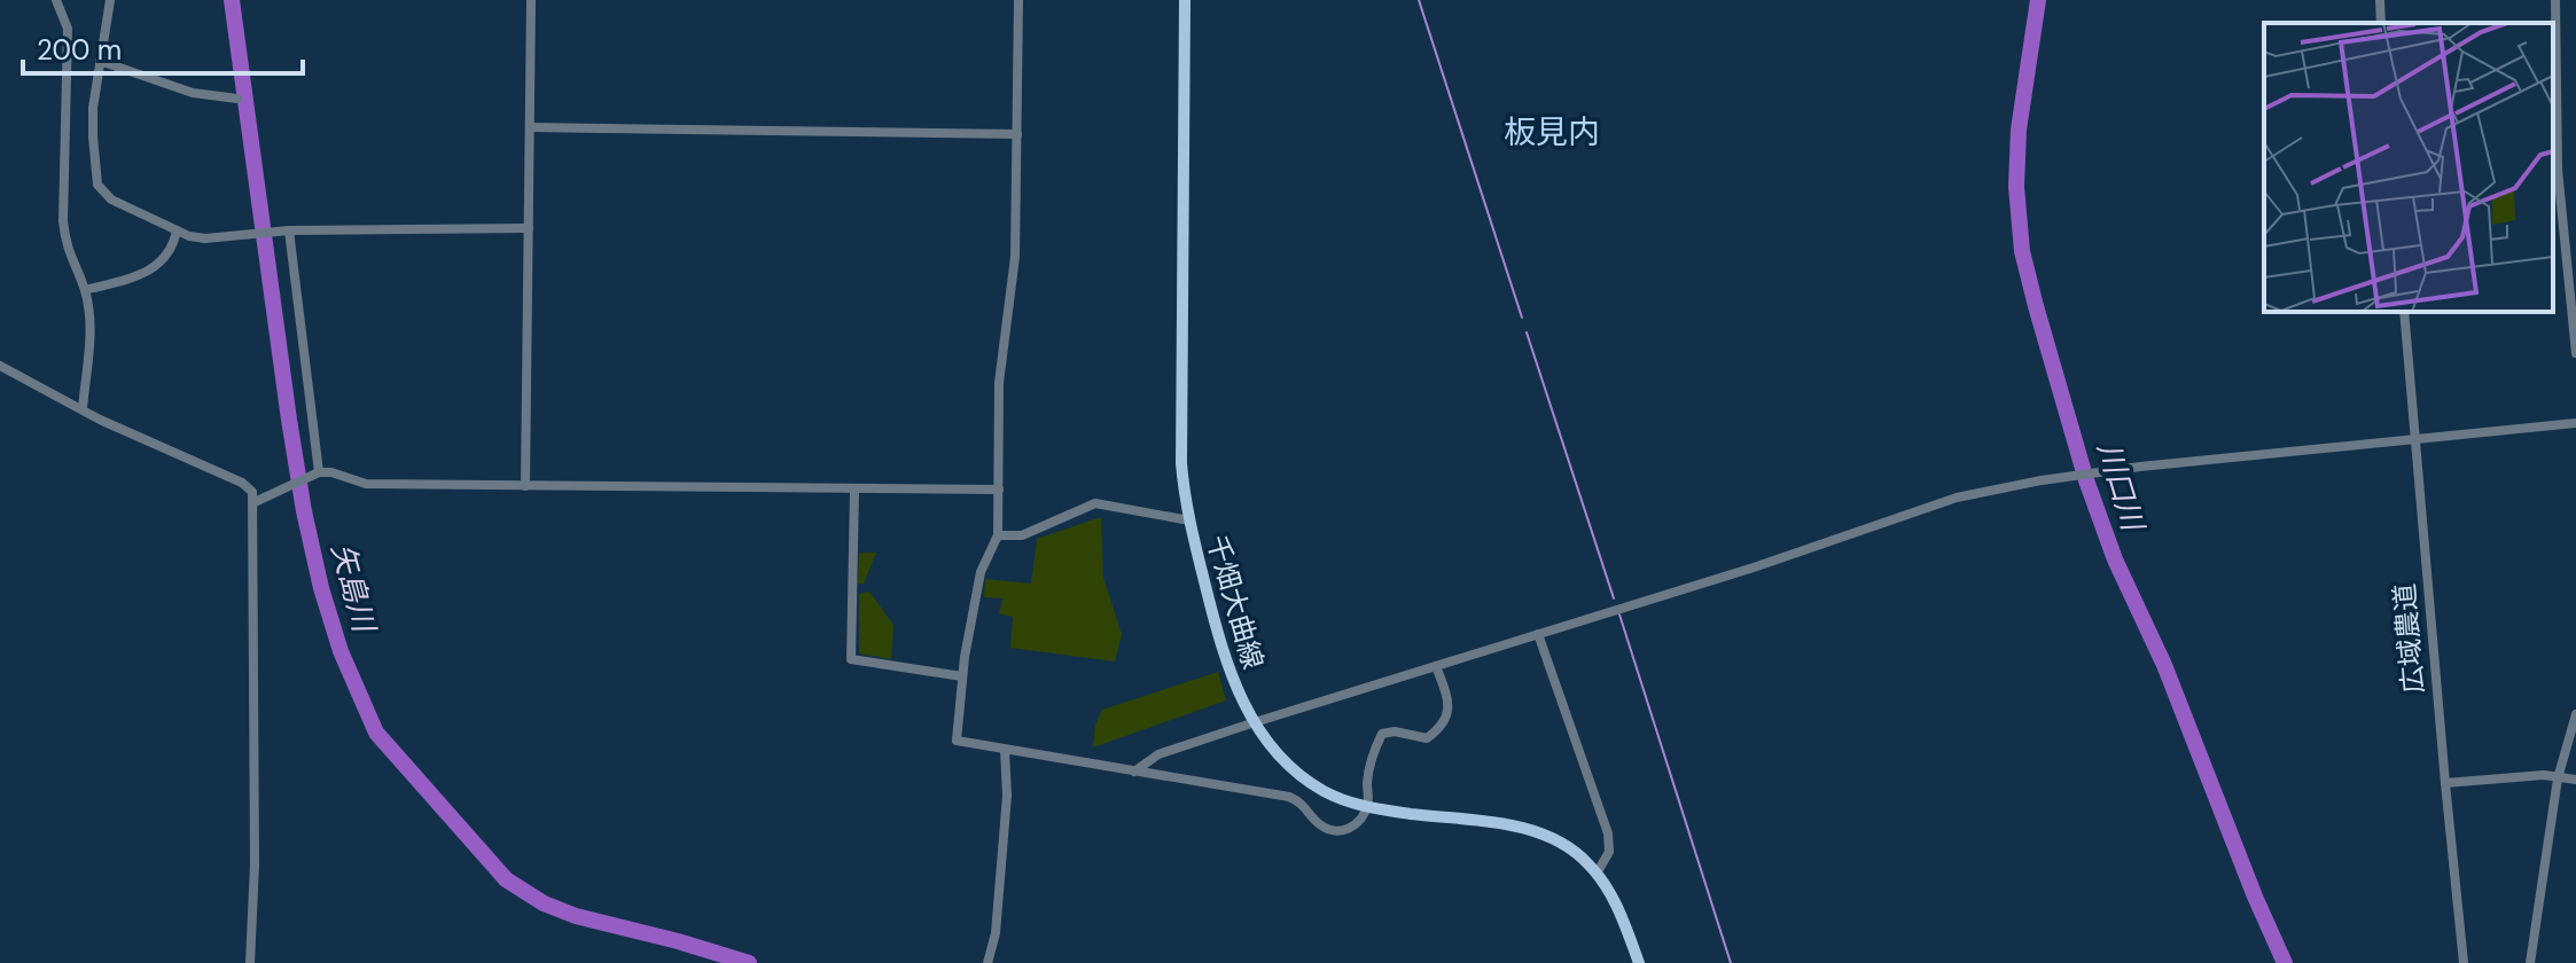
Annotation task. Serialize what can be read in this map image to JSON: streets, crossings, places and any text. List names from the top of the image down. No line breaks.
{"streets":{"main road":["千畑大曲線"],"street":["広域農道"]},"districts":["板見内"],"water":["川口川","矢島川"],"scale_bar":"200 m"}
